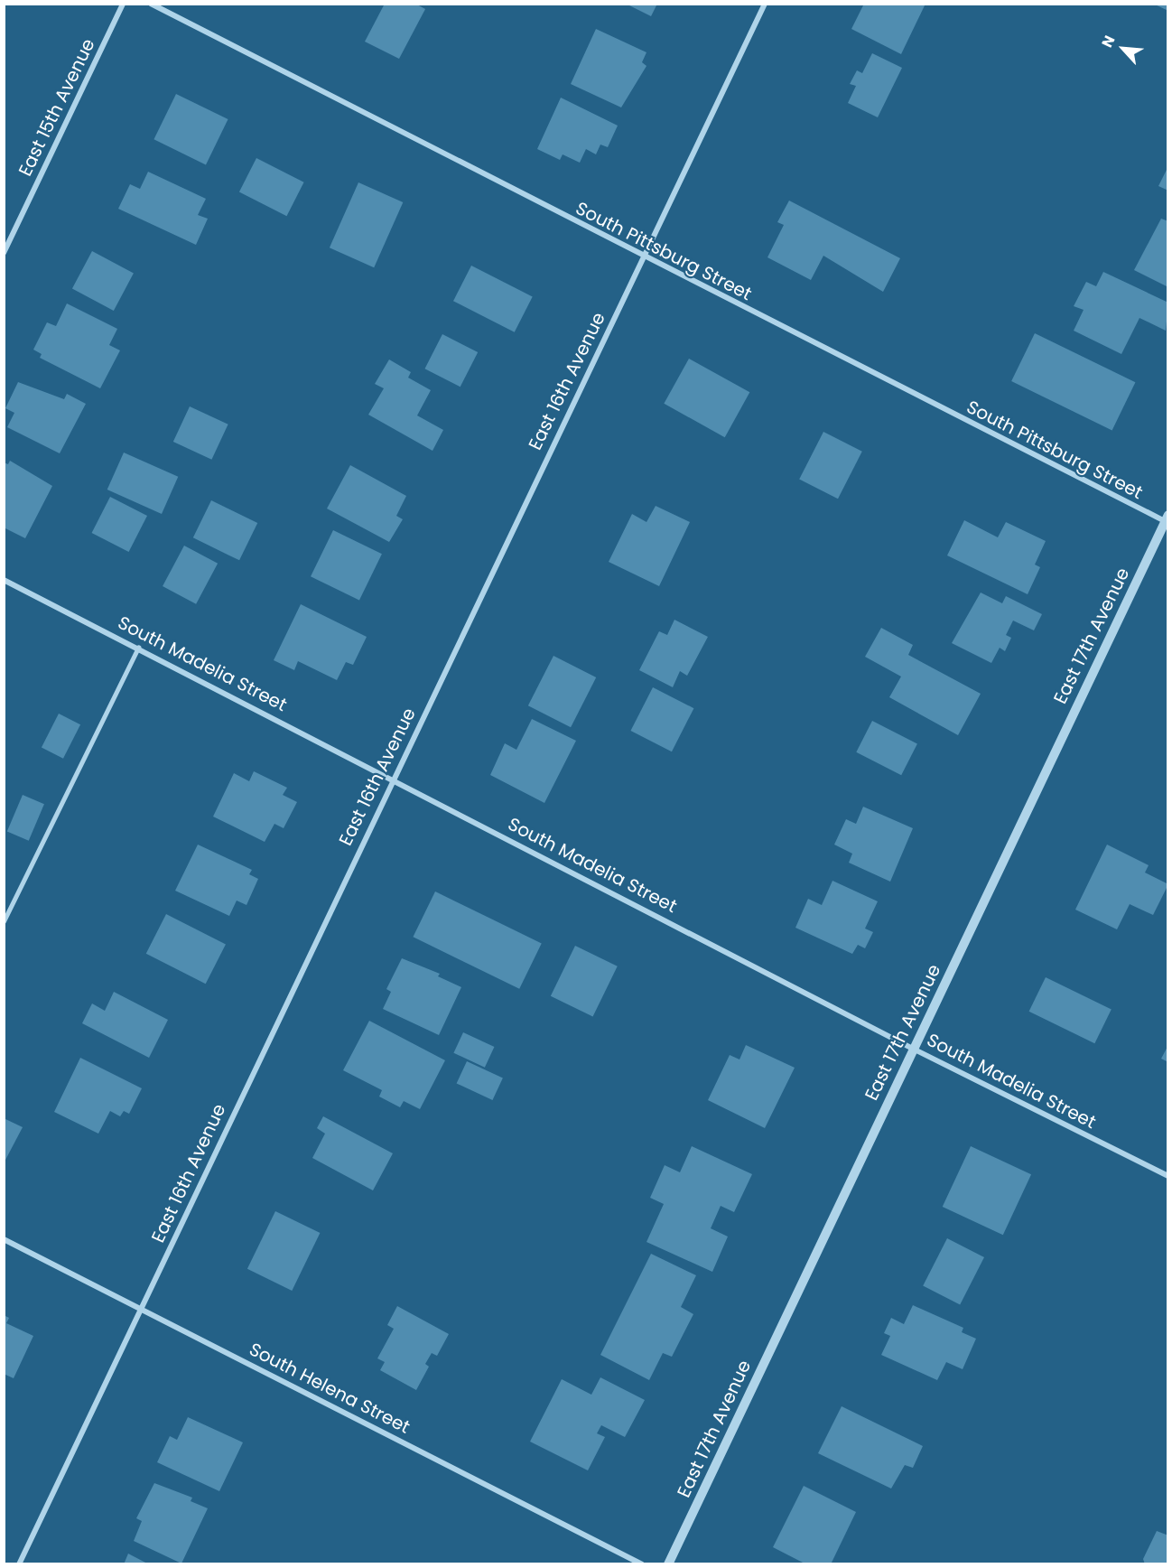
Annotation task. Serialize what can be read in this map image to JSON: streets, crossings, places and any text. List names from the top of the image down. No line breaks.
{"streets":{"street":["East 15th Avenue","South Pittsburg Street","East 16th Avenue","East 17th Avenue","South Madelia Street","South Helena Street"]},"crossings":[["South Pittsburg Street","East 16th Avenue"],["South Pittsburg Street","East 17th Avenue"],["East 16th Avenue","South Madelia Street"],["East 16th Avenue","South Helena Street"],["East 17th Avenue","South Madelia Street"]],"north":"top left"}
